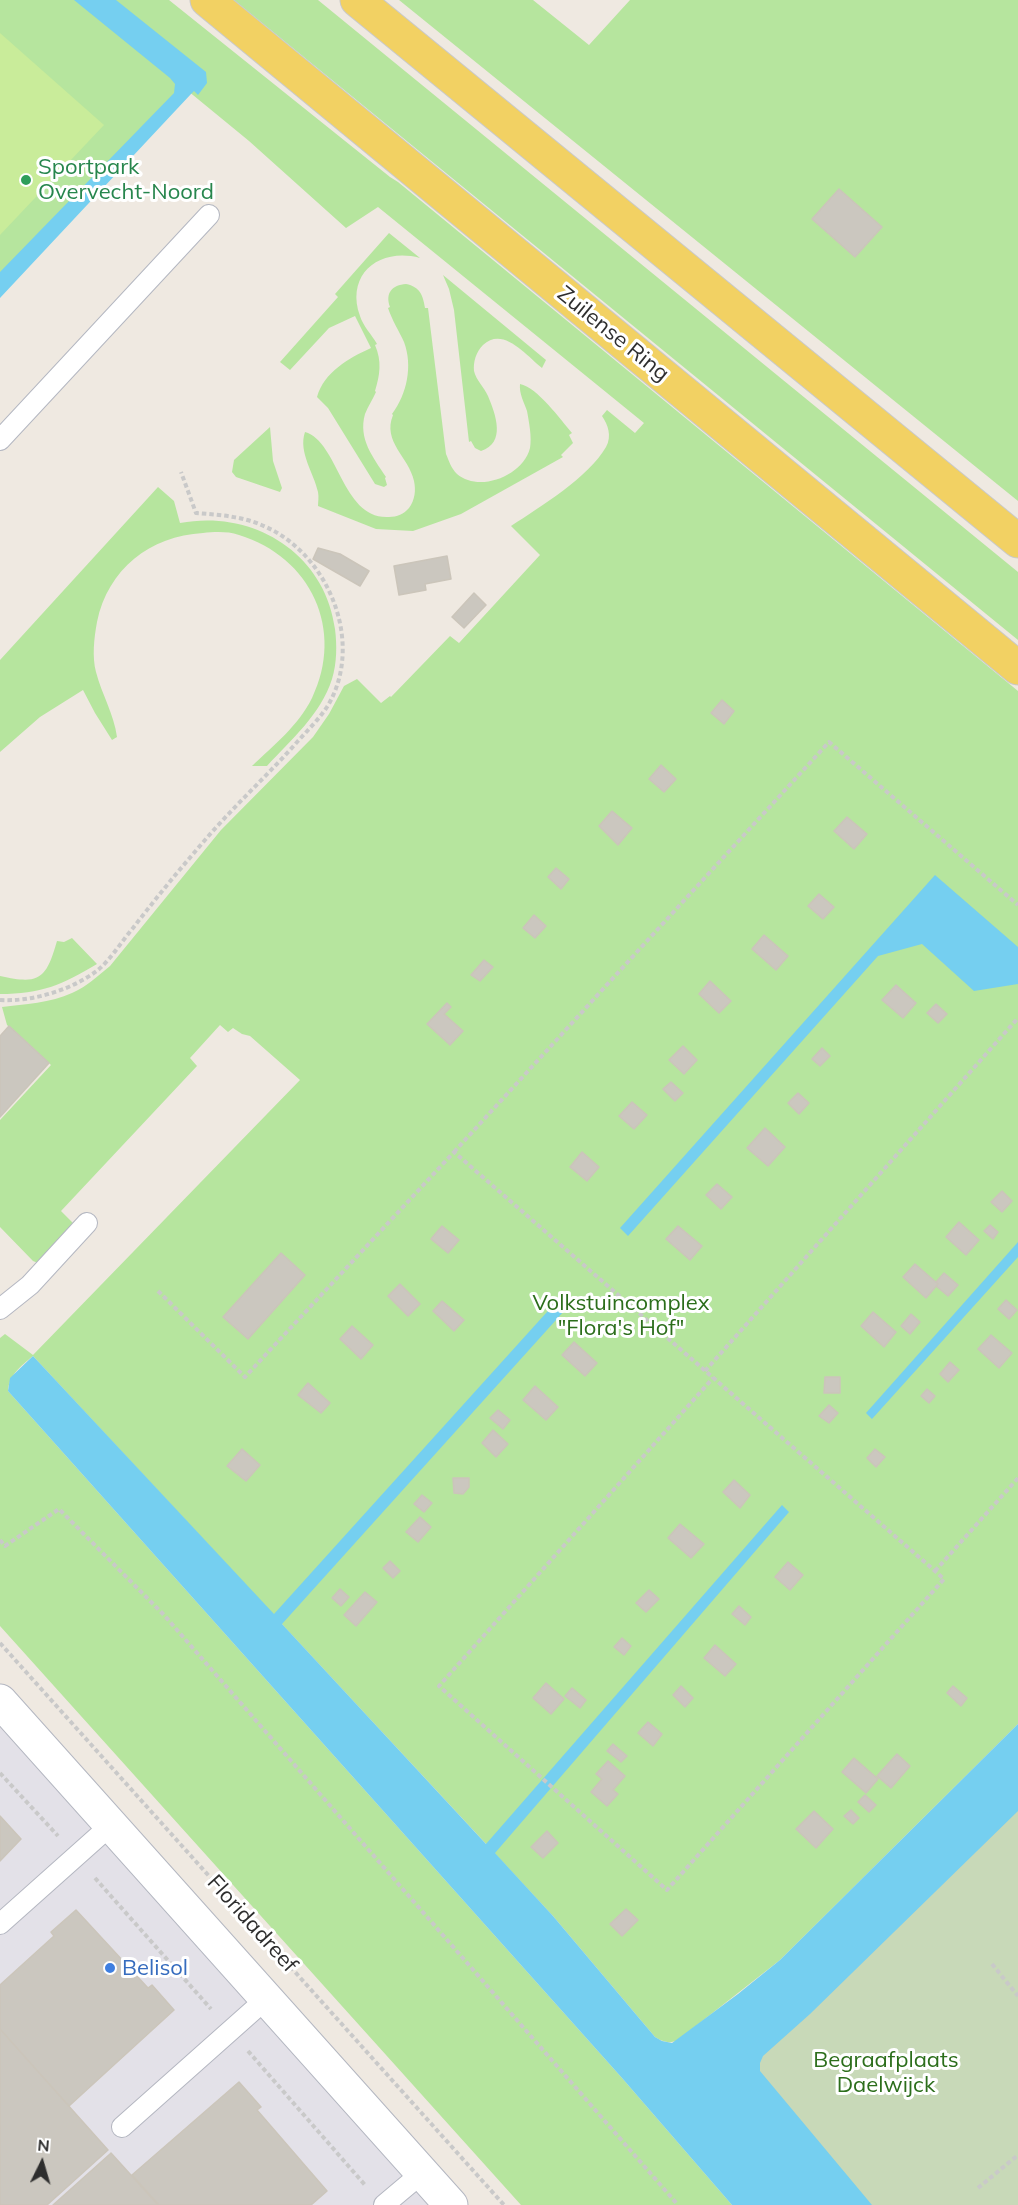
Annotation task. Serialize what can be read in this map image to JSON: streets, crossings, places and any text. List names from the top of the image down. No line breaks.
{"streets":{"main road":["Zuilense Ring"],"street":["Floridadreef"]},"parks":["Volkstuincomplex \"Flora's Hof\"","Begraafplaats Daelwijck"],"places":["Sportpark Overvecht-Noord","Belisol"],"north":"top"}
